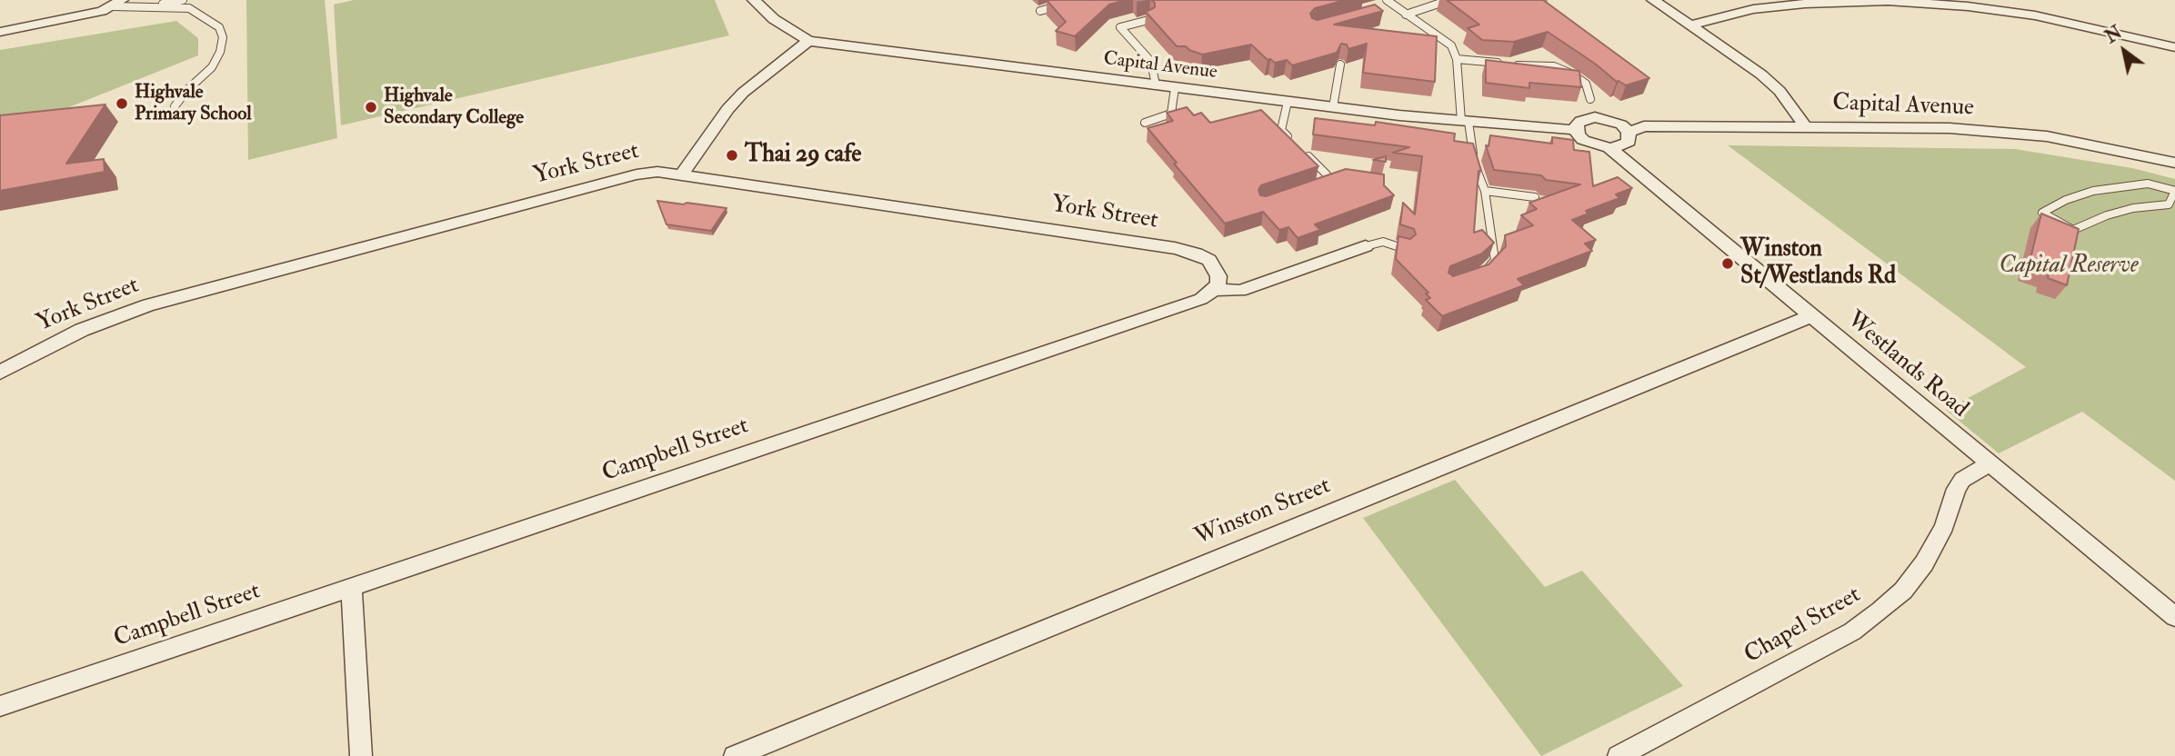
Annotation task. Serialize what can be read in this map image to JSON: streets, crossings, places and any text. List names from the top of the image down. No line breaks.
{"streets":{"street":["Capital Avenue","York Street","Westlands Road","Campbell Street","Winston Street","Chapel Street"]},"crossings":[["Capital Avenue","Westlands Road"],["York Street","Campbell Street"],["Westlands Road","Winston Street"],["Westlands Road","Chapel Street"]],"parks":["Capital Reserve"],"places":["Highvale Primary School","Highvale Secondary College","Thai 29 cafe","Winston St/Westlands Rd"],"north":"top left"}
